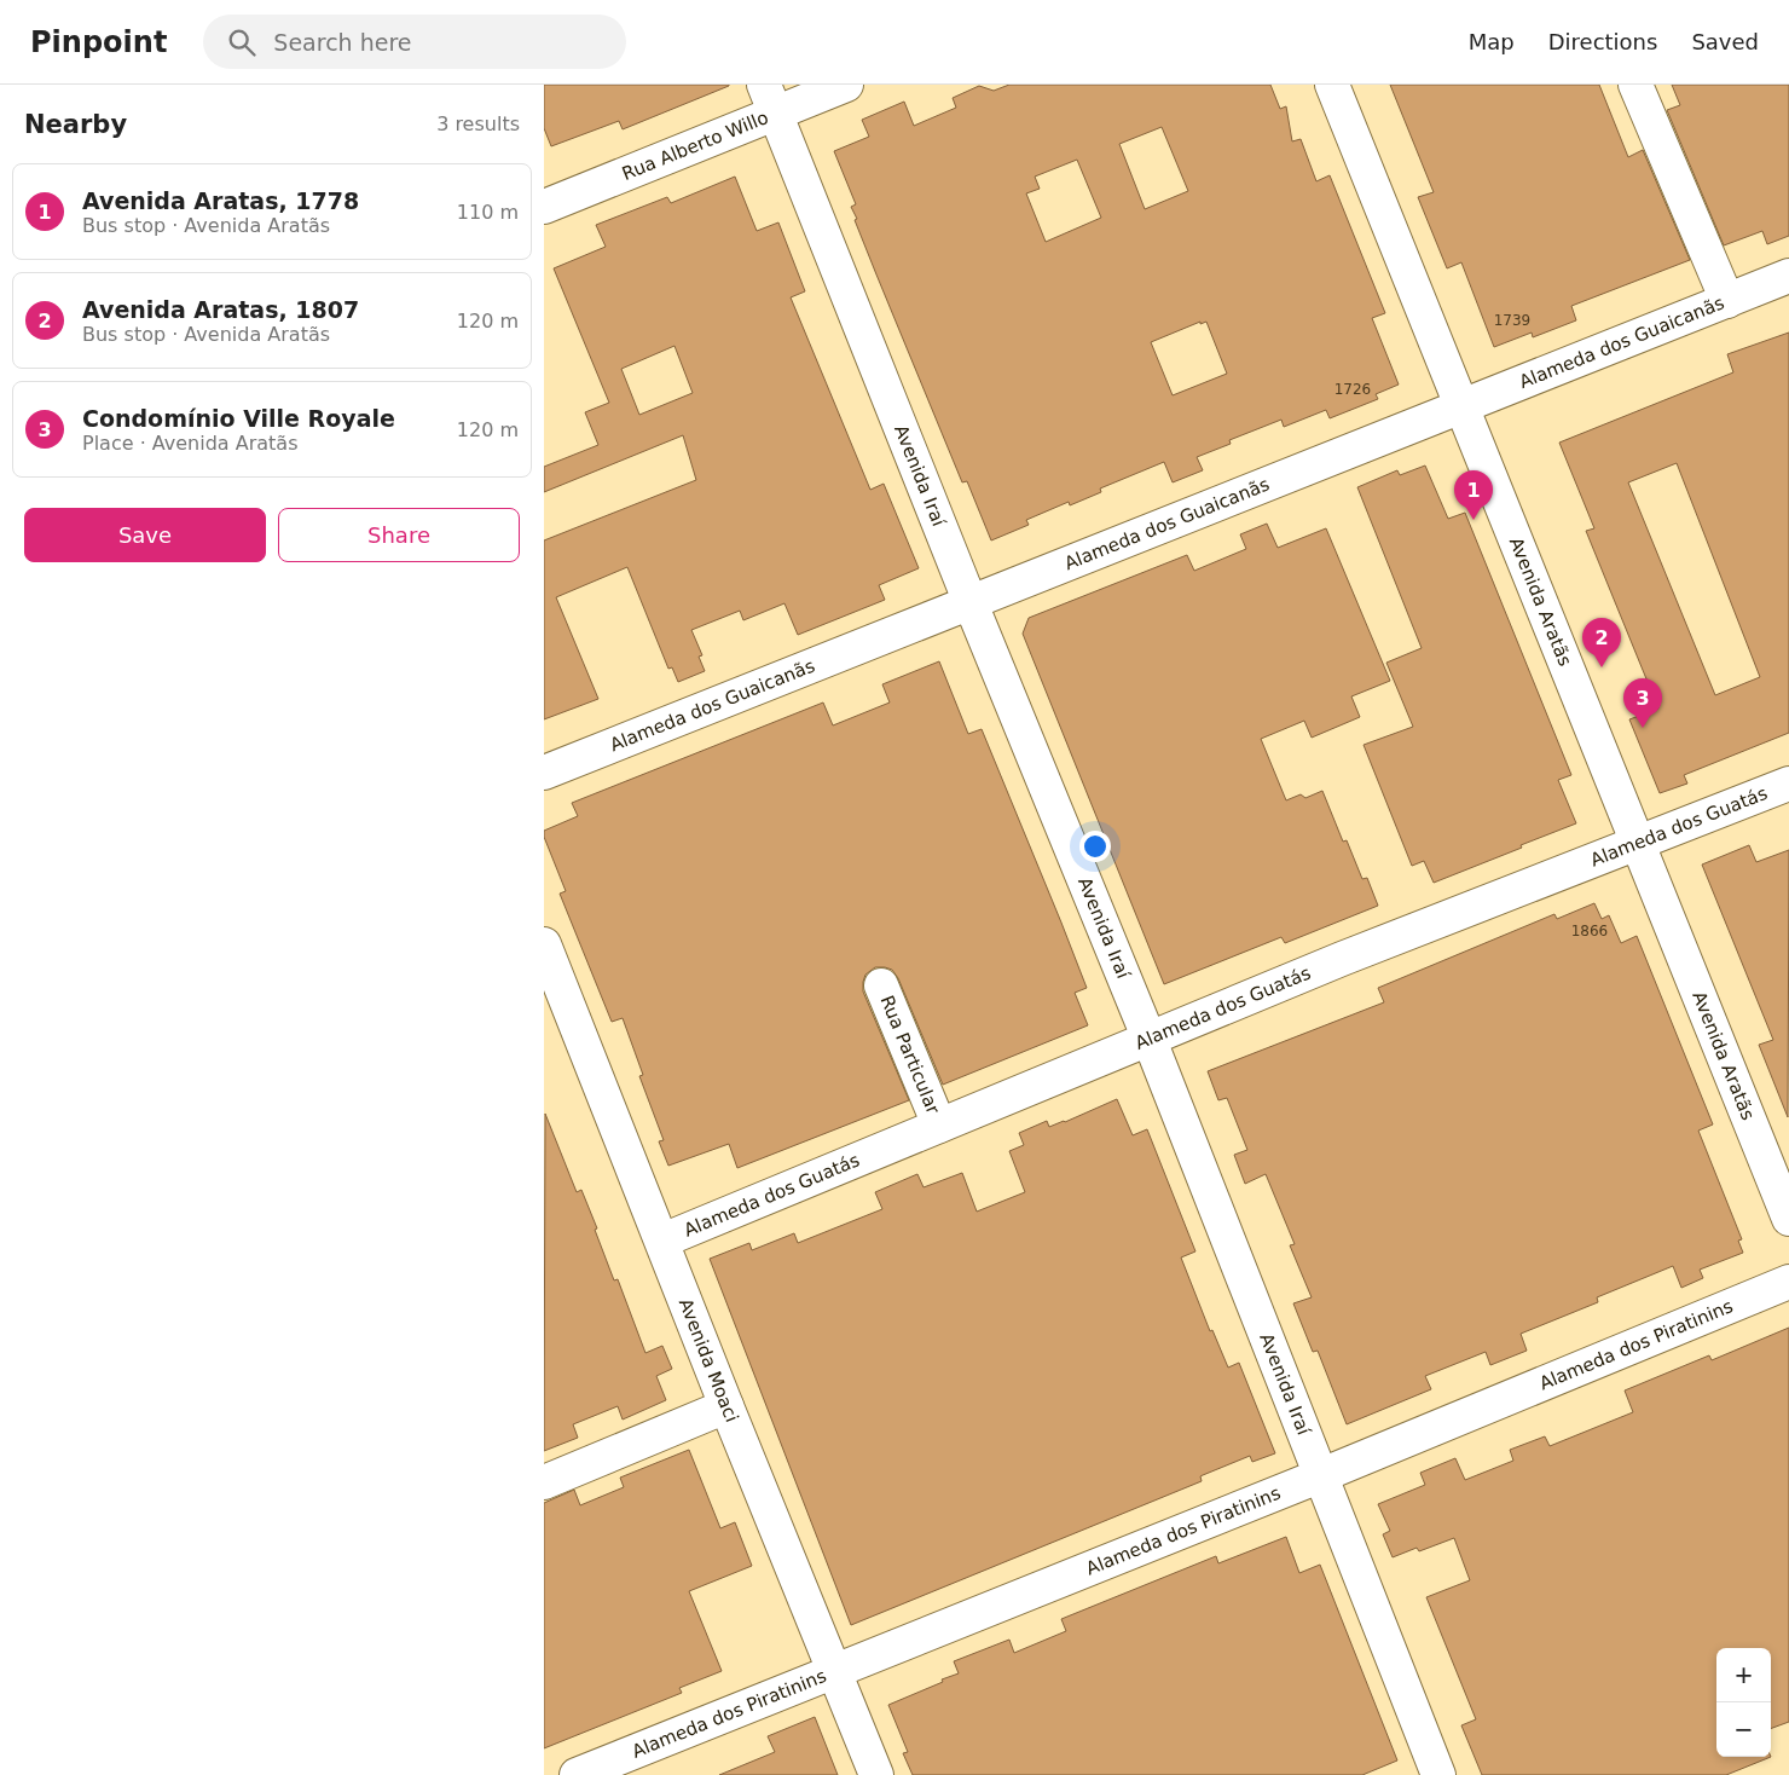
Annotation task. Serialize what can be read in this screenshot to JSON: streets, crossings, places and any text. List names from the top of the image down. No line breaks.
{"streets":{"street":["Rua Alberto Willo","Alameda dos Guaicanãs","Avenida Iraí","Avenida Aratãs","Alameda dos Guatás","Rua Particular","Alameda dos Piratinins","Avenida Moaci"]},"crossings":[["Rua Alberto Willo","Avenida Iraí"],["Alameda dos Guaicanãs","Avenida Iraí"],["Alameda dos Guaicanãs","Avenida Aratãs"],["Avenida Iraí","Alameda dos Guatás"],["Avenida Iraí","Alameda dos Piratinins"],["Avenida Aratãs","Alameda dos Guatás"],["Alameda dos Guatás","Rua Particular"],["Alameda dos Guatás","Avenida Moaci"],["Alameda dos Piratinins","Avenida Moaci"]],"house_numbers":["1739","1726","1866"],"page":{"header":"Pinpoint","search":"Search here","nav":["Map","Directions","Saved"],"heading":["Nearby","3 results"],"list":[{"mark":"1","name":"Avenida Aratas, 1778","note":"Bus stop · Avenida Aratãs","value":"110 m"},{"mark":"2","name":"Avenida Aratas, 1807","note":"Bus stop · Avenida Aratãs","value":"120 m"},{"mark":"3","name":"Condomínio Ville Royale","note":"Place · Avenida Aratãs","value":"120 m"}],"pins":["1","2","3"],"buttons":["Save","Share"],"map_buttons":["+","−"]}}
